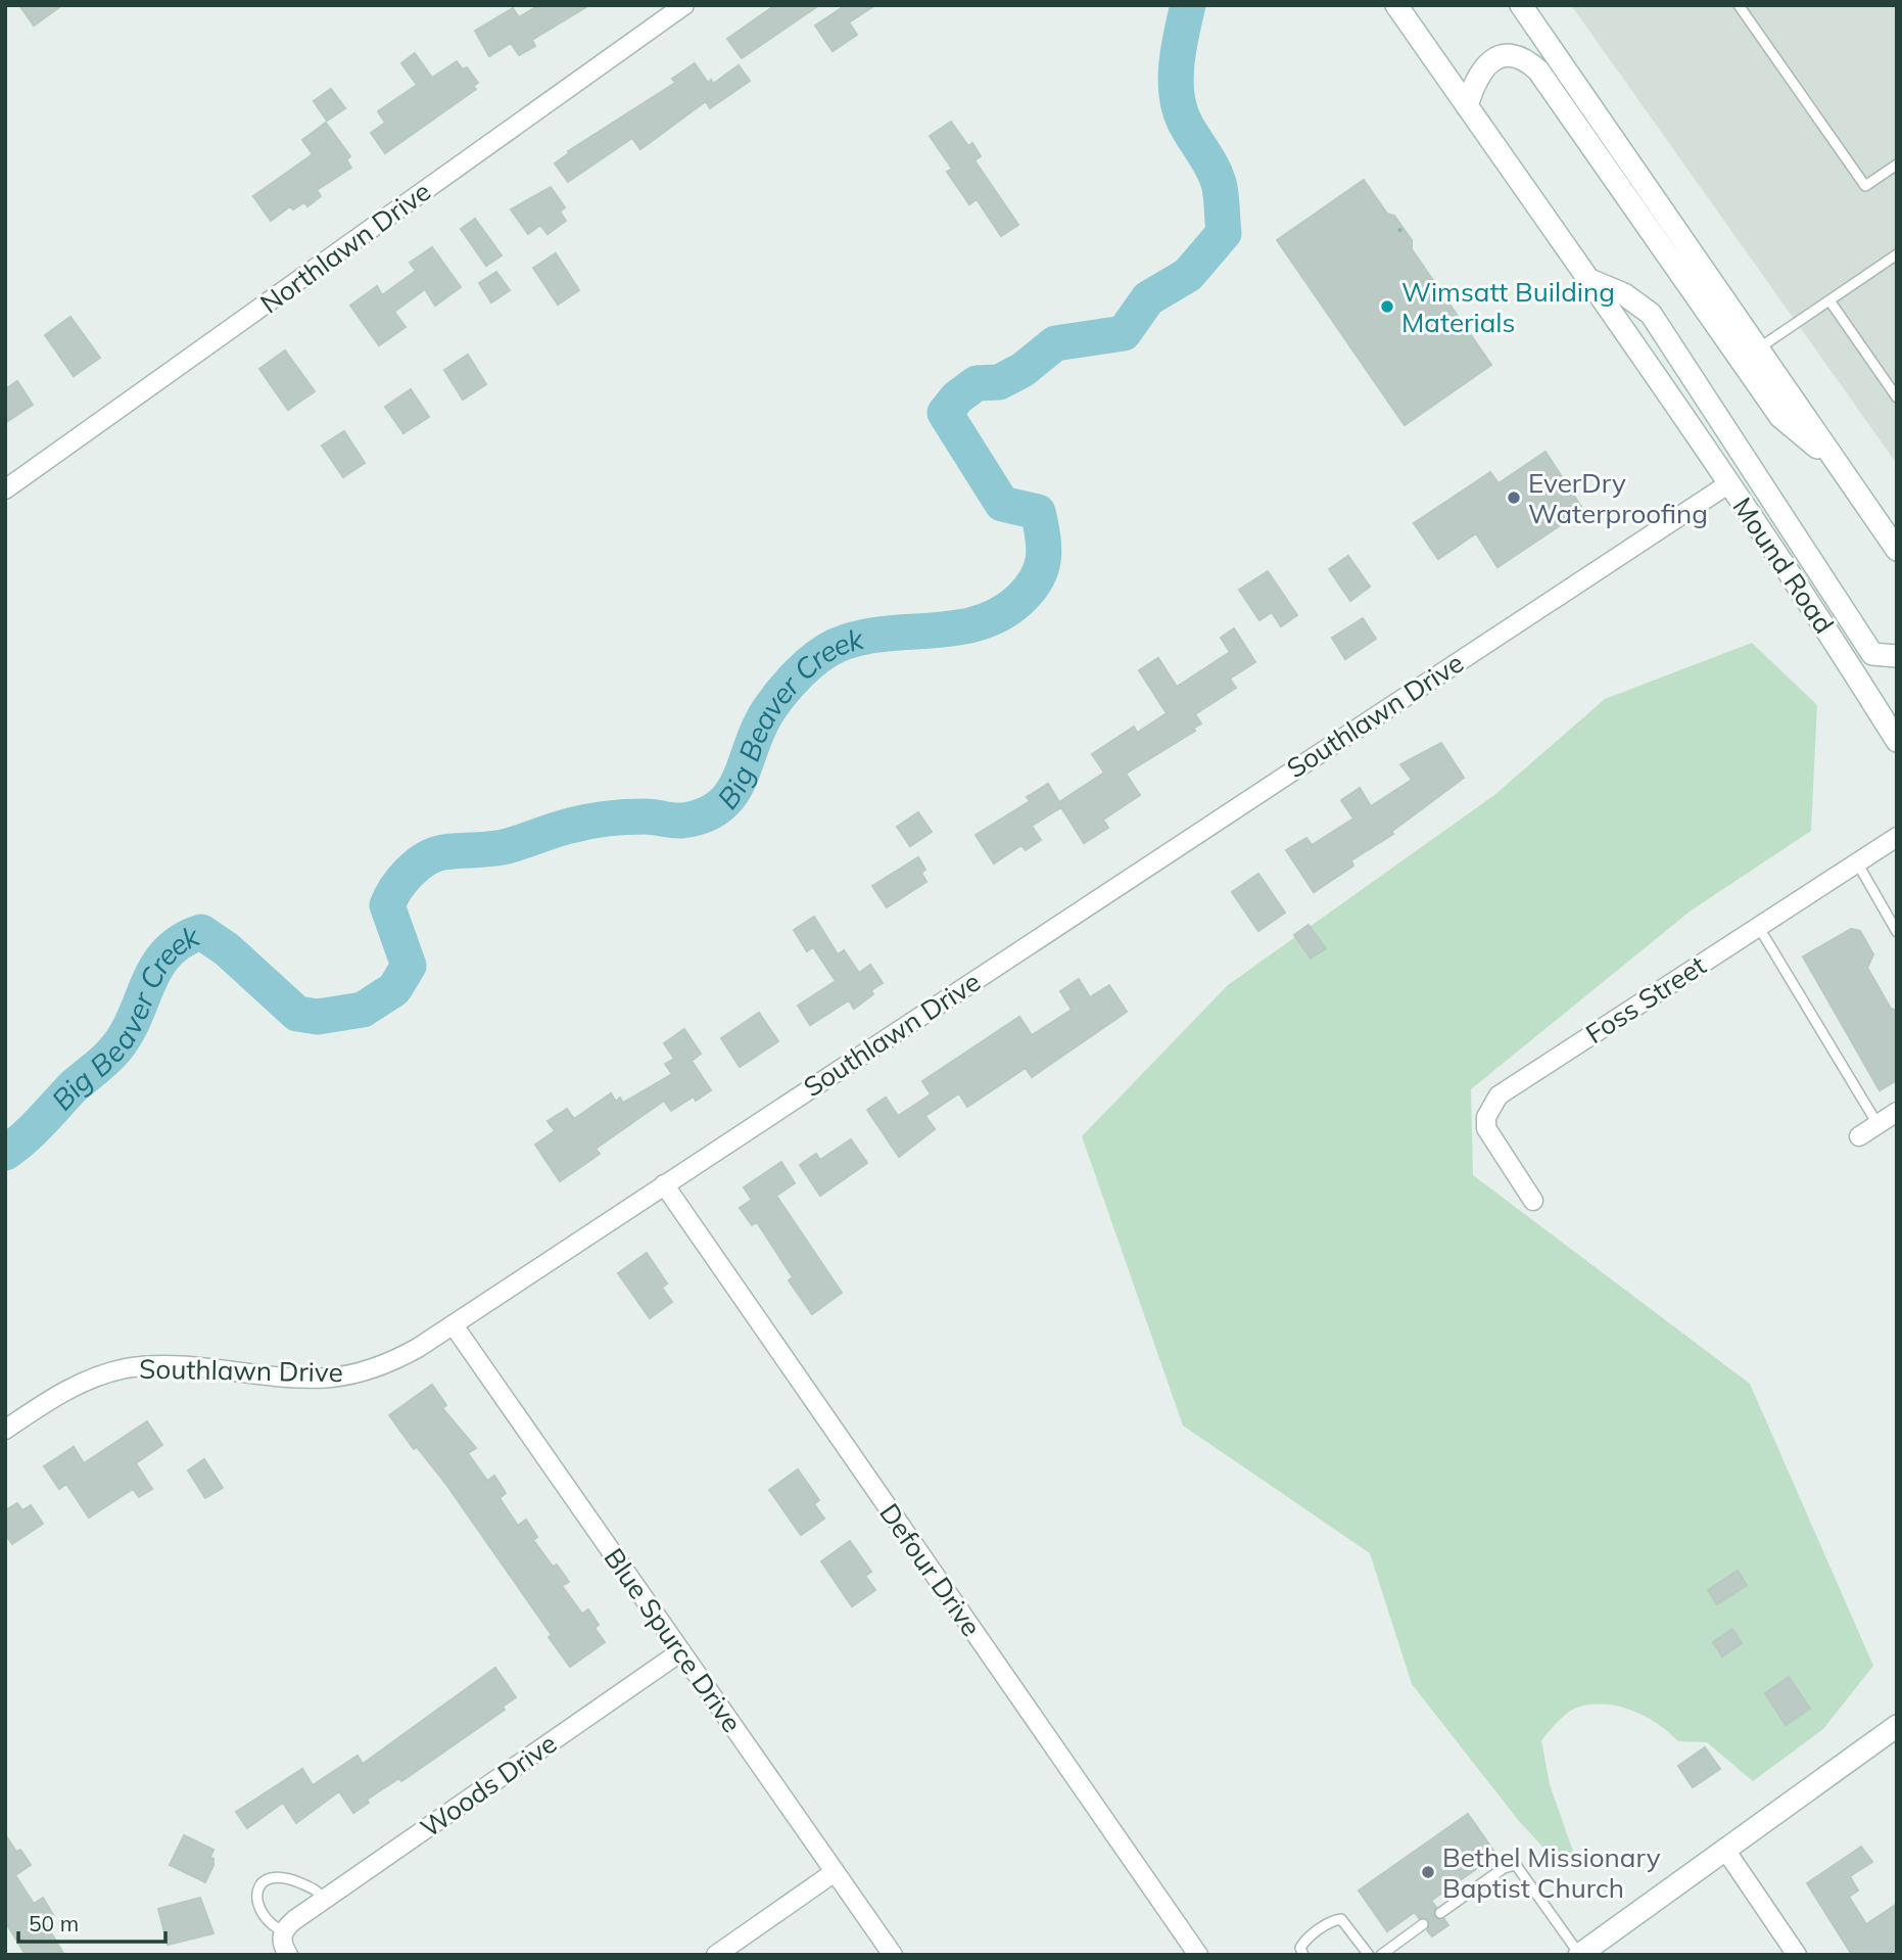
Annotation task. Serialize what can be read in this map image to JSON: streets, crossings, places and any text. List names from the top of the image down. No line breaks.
{"streets":{"main road":["Mound Road"],"street":["Northlawn Drive","Southlawn Drive","Foss Street","Defour Drive","Blue Spurce Drive","Woods Drive"]},"crossings":[["Mound Road","Southlawn Drive"],["Southlawn Drive","Defour Drive"],["Southlawn Drive","Blue Spurce Drive"],["Blue Spurce Drive","Woods Drive"]],"water":["Big Beaver Creek"],"places":["Wimsatt Building Materials","EverDry Waterproofing","Bethel Missionary Baptist Church"],"scale_bar":"50 m"}
